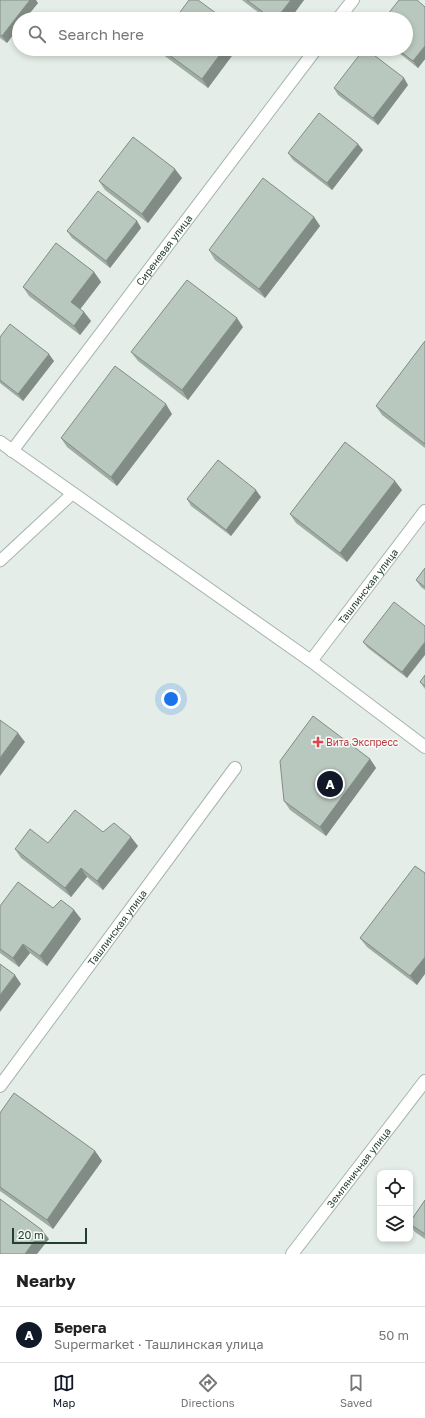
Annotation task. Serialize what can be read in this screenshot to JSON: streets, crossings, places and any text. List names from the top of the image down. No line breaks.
{"streets":{"street":["Сиреневая улица","Ташлинская улица","Земляничная улица"]},"places":{"health":["Вита Экспресс"]},"scale_bar":"20 m","page":{"search":"Search here","pins":"A","scale":"20 m","heading":"Nearby","list":[{"mark":"A","name":"Берега","note":"Supermarket · Ташлинская улица","value":"50 m"}],"nav":["Map","Directions","Saved"]}}
